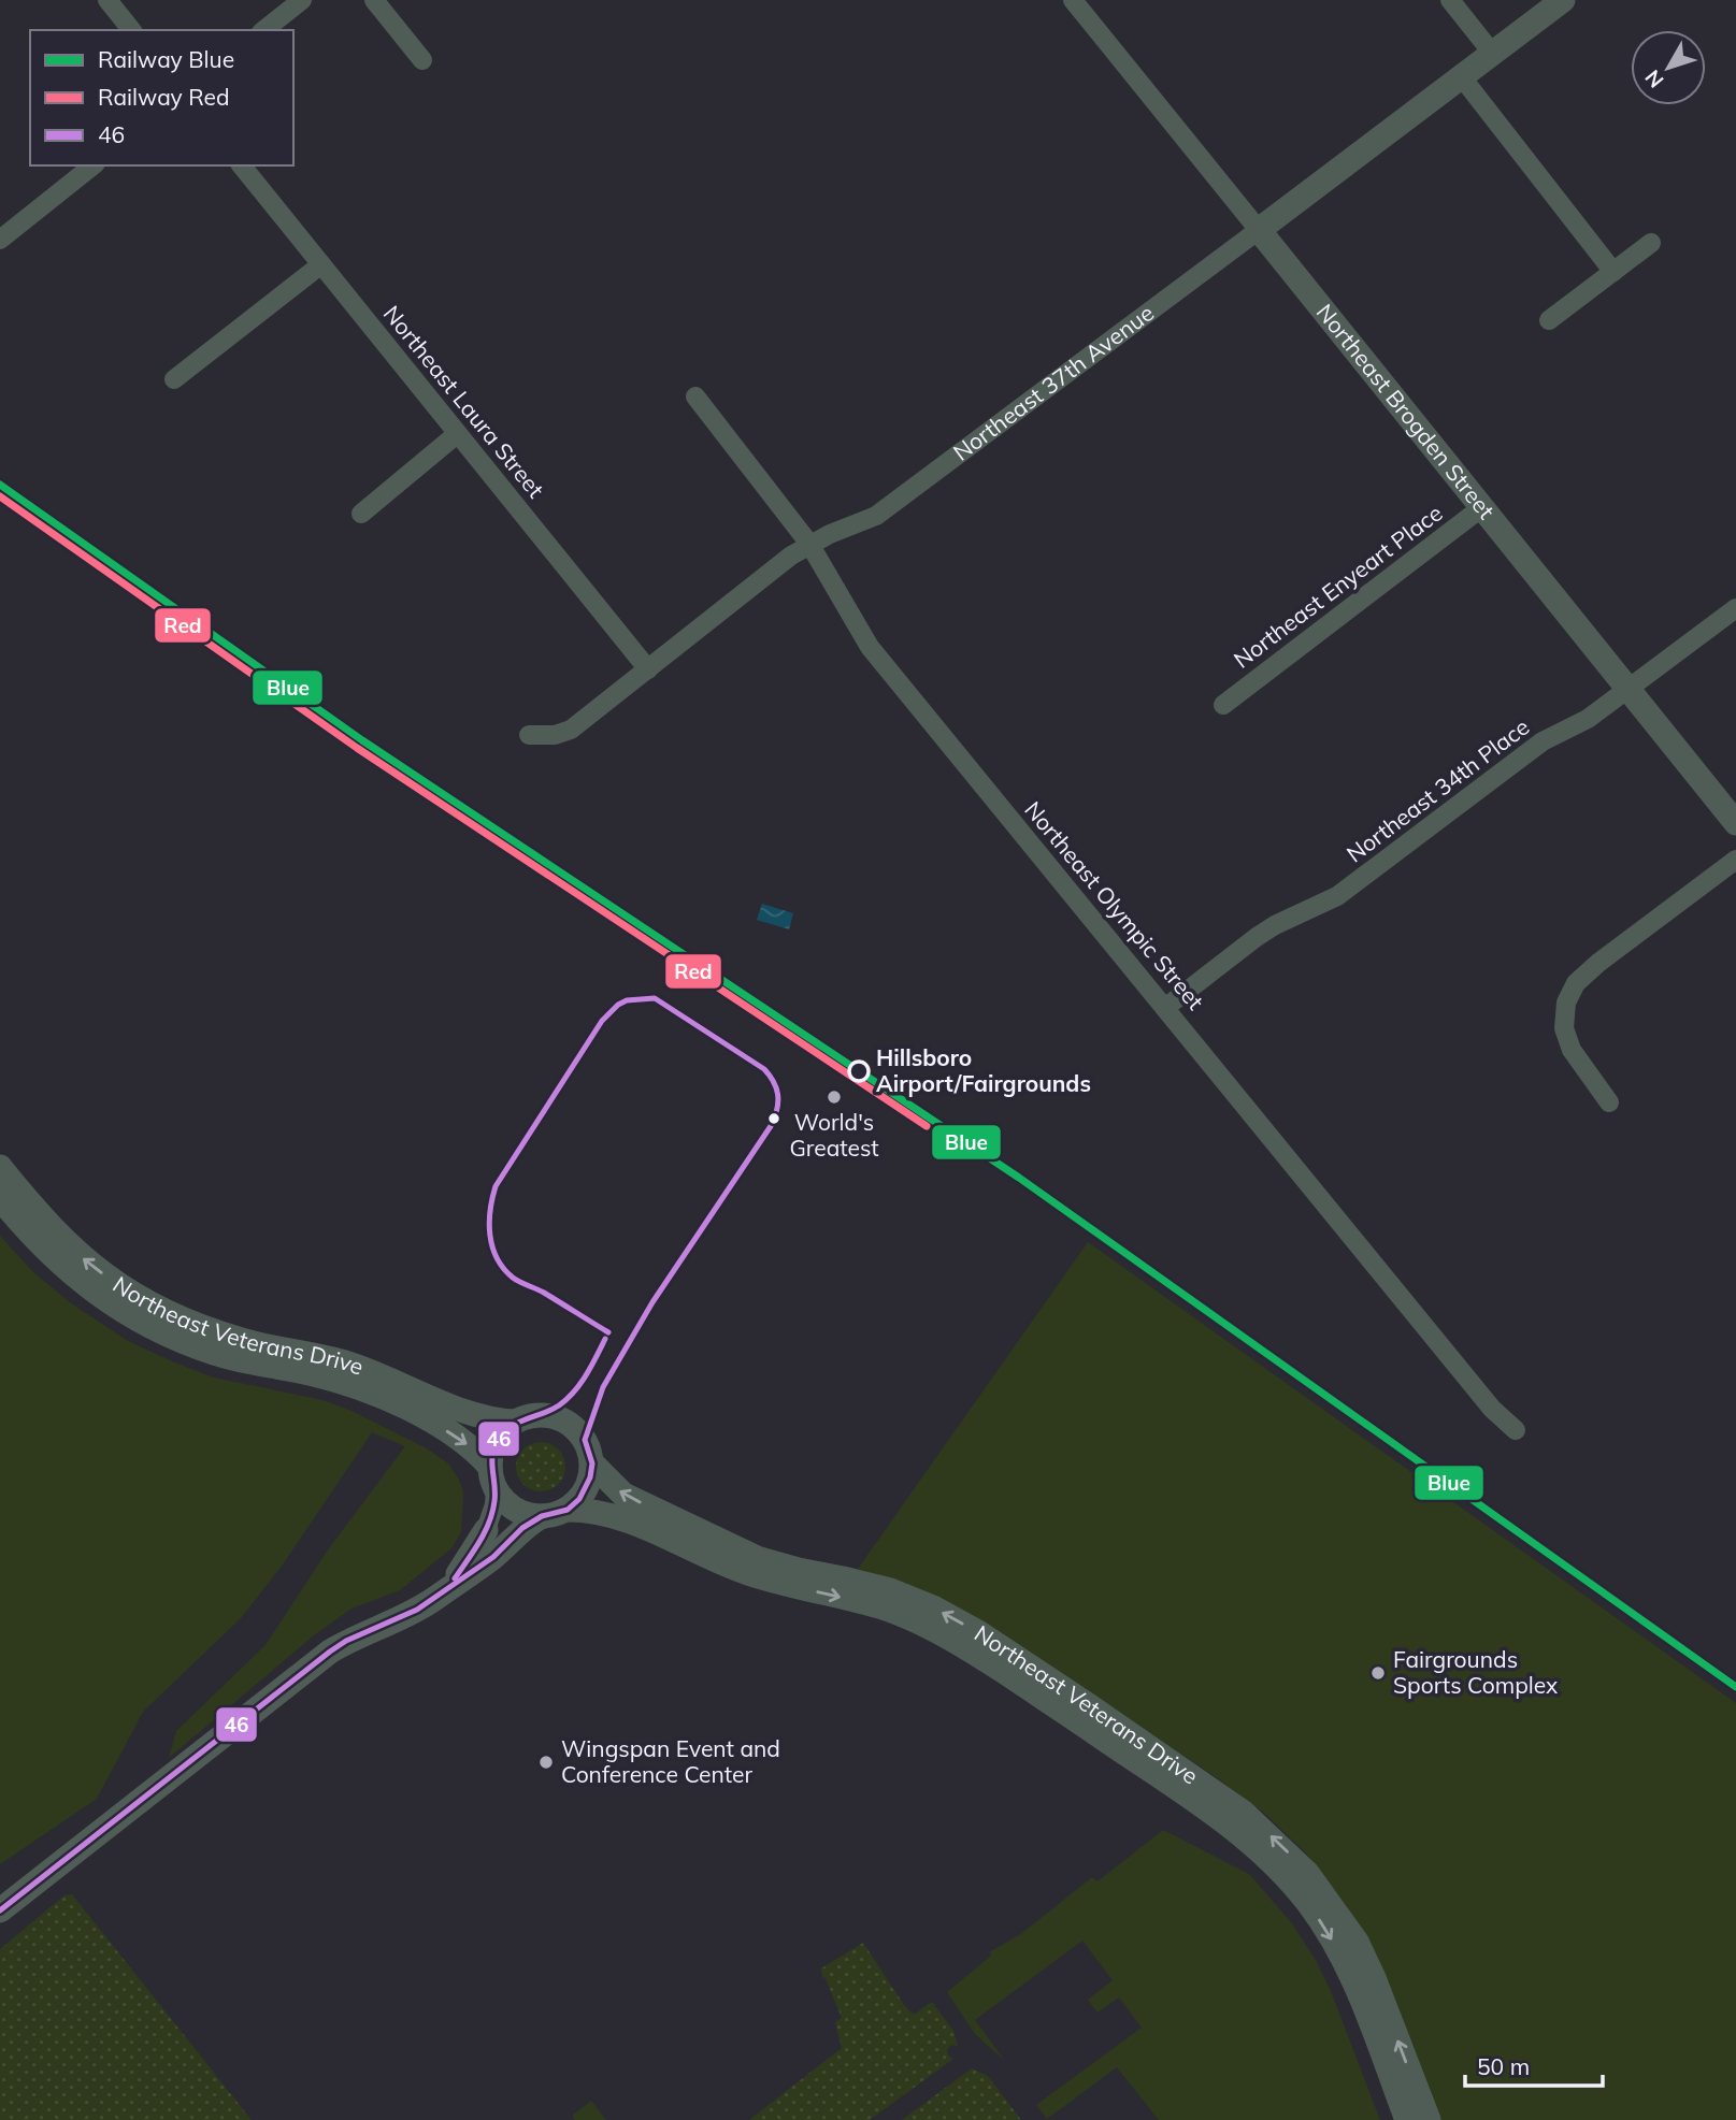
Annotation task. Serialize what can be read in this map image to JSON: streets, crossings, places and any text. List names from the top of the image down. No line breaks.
{"streets":{"street":["Northeast 37th Avenue","Northeast Laura Street","Northeast Brogden Street","Northeast Enyeart Place","Northeast 34th Place","Northeast Olympic Street","Northeast Veterans Drive"]},"crossings":[["Northeast 37th Avenue","Northeast Laura Street"],["Northeast 37th Avenue","Northeast Brogden Street"],["Northeast 37th Avenue","Northeast Olympic Street"],["Northeast Brogden Street","Northeast Enyeart Place"],["Northeast Brogden Street","Northeast 34th Place"],["Northeast 34th Place","Northeast Olympic Street"]],"places":["Hillsboro Airport/Fairgrounds","World's Greatest","Fairgrounds Sports Complex","Wingspan Event and Conference Center"],"lines":["rail line Blue","rail line Red","transit line 46"],"legend":["Railway Blue","Railway Red","46"],"scale_bar":"50 m","north":"bottom left"}
